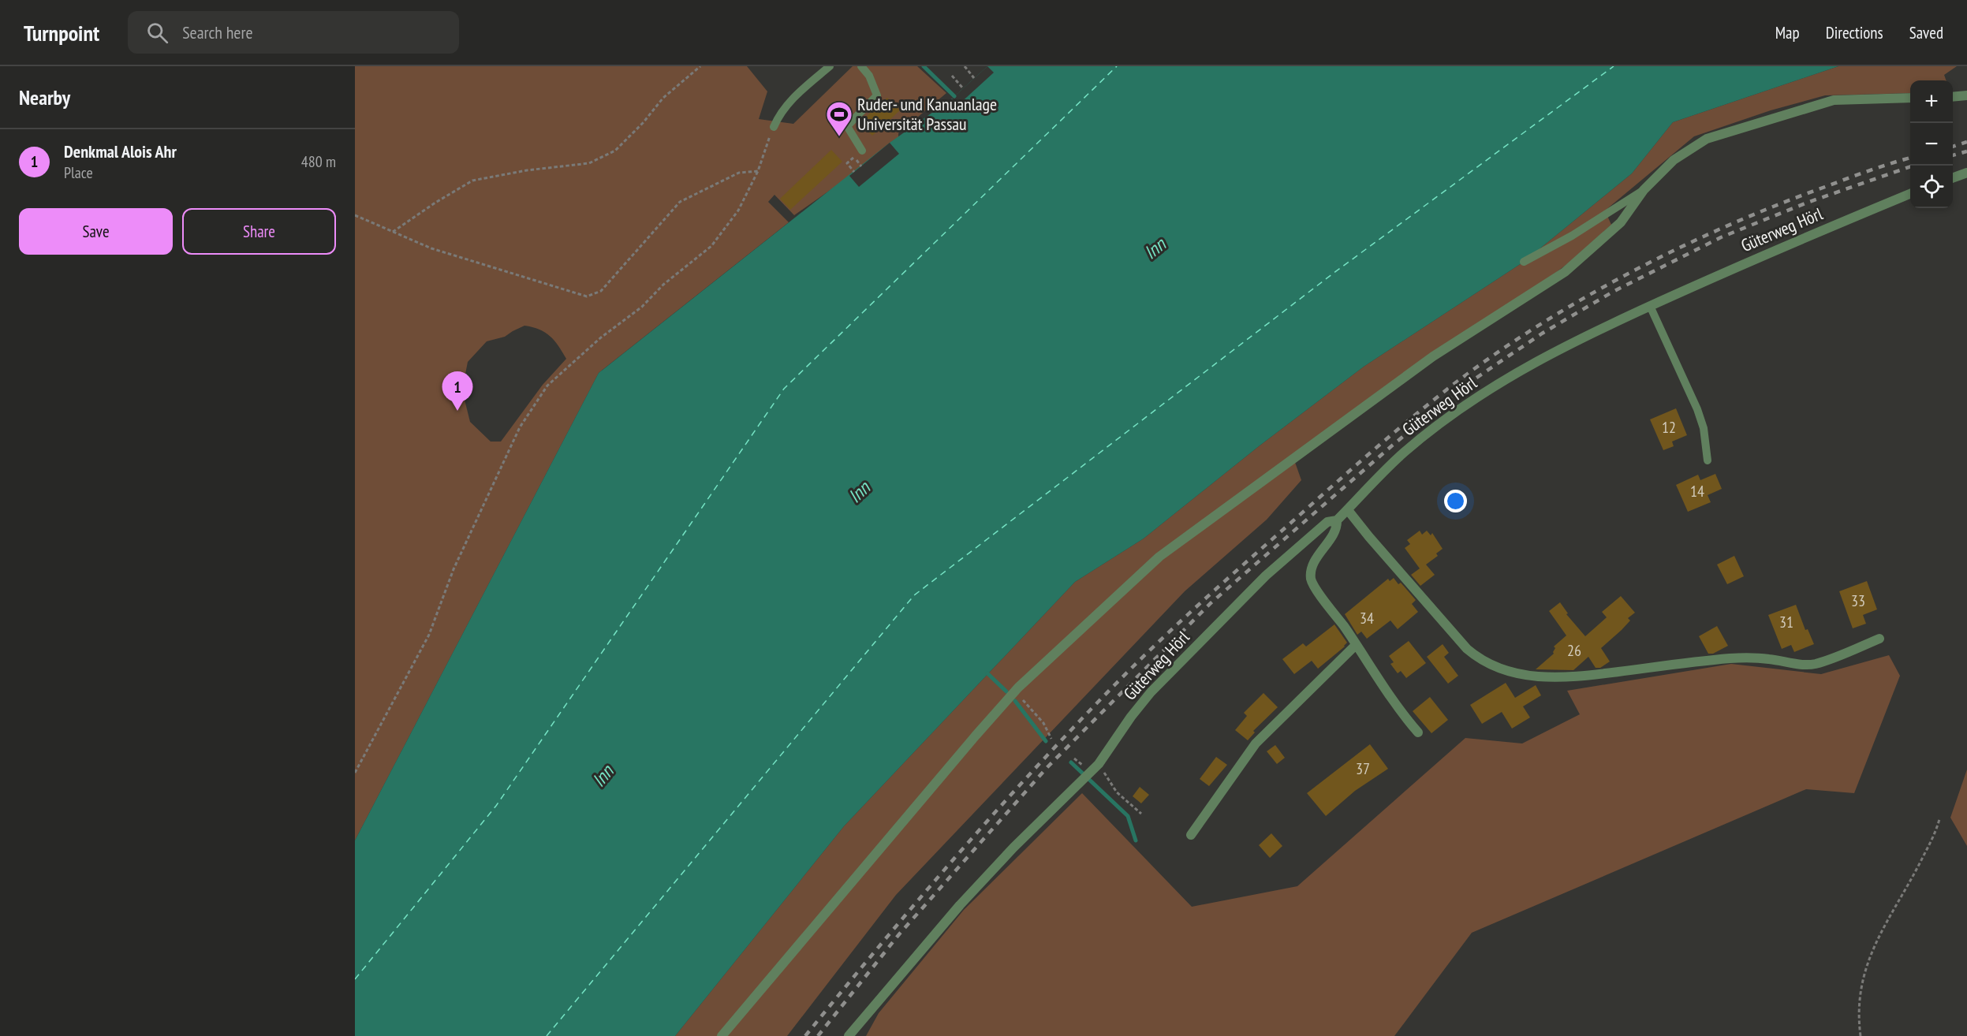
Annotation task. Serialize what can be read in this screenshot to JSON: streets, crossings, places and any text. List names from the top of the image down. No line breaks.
{"streets":{"street":["Güterweg Hörl"]},"water":["Inn"],"places":{"sports":["Ruder- und Kanuanlage Universität Passau"]},"house_numbers":["12","14","33","34","31","26","37"],"page":{"header":"Turnpoint","search":"Search here","nav":["Map","Directions","Saved"],"heading":"Nearby","map_buttons":["+","−"],"list":[{"mark":"1","name":"Denkmal Alois Ahr","note":"Place","value":"480 m"}],"buttons":["Save","Share"],"pins":"1"}}
